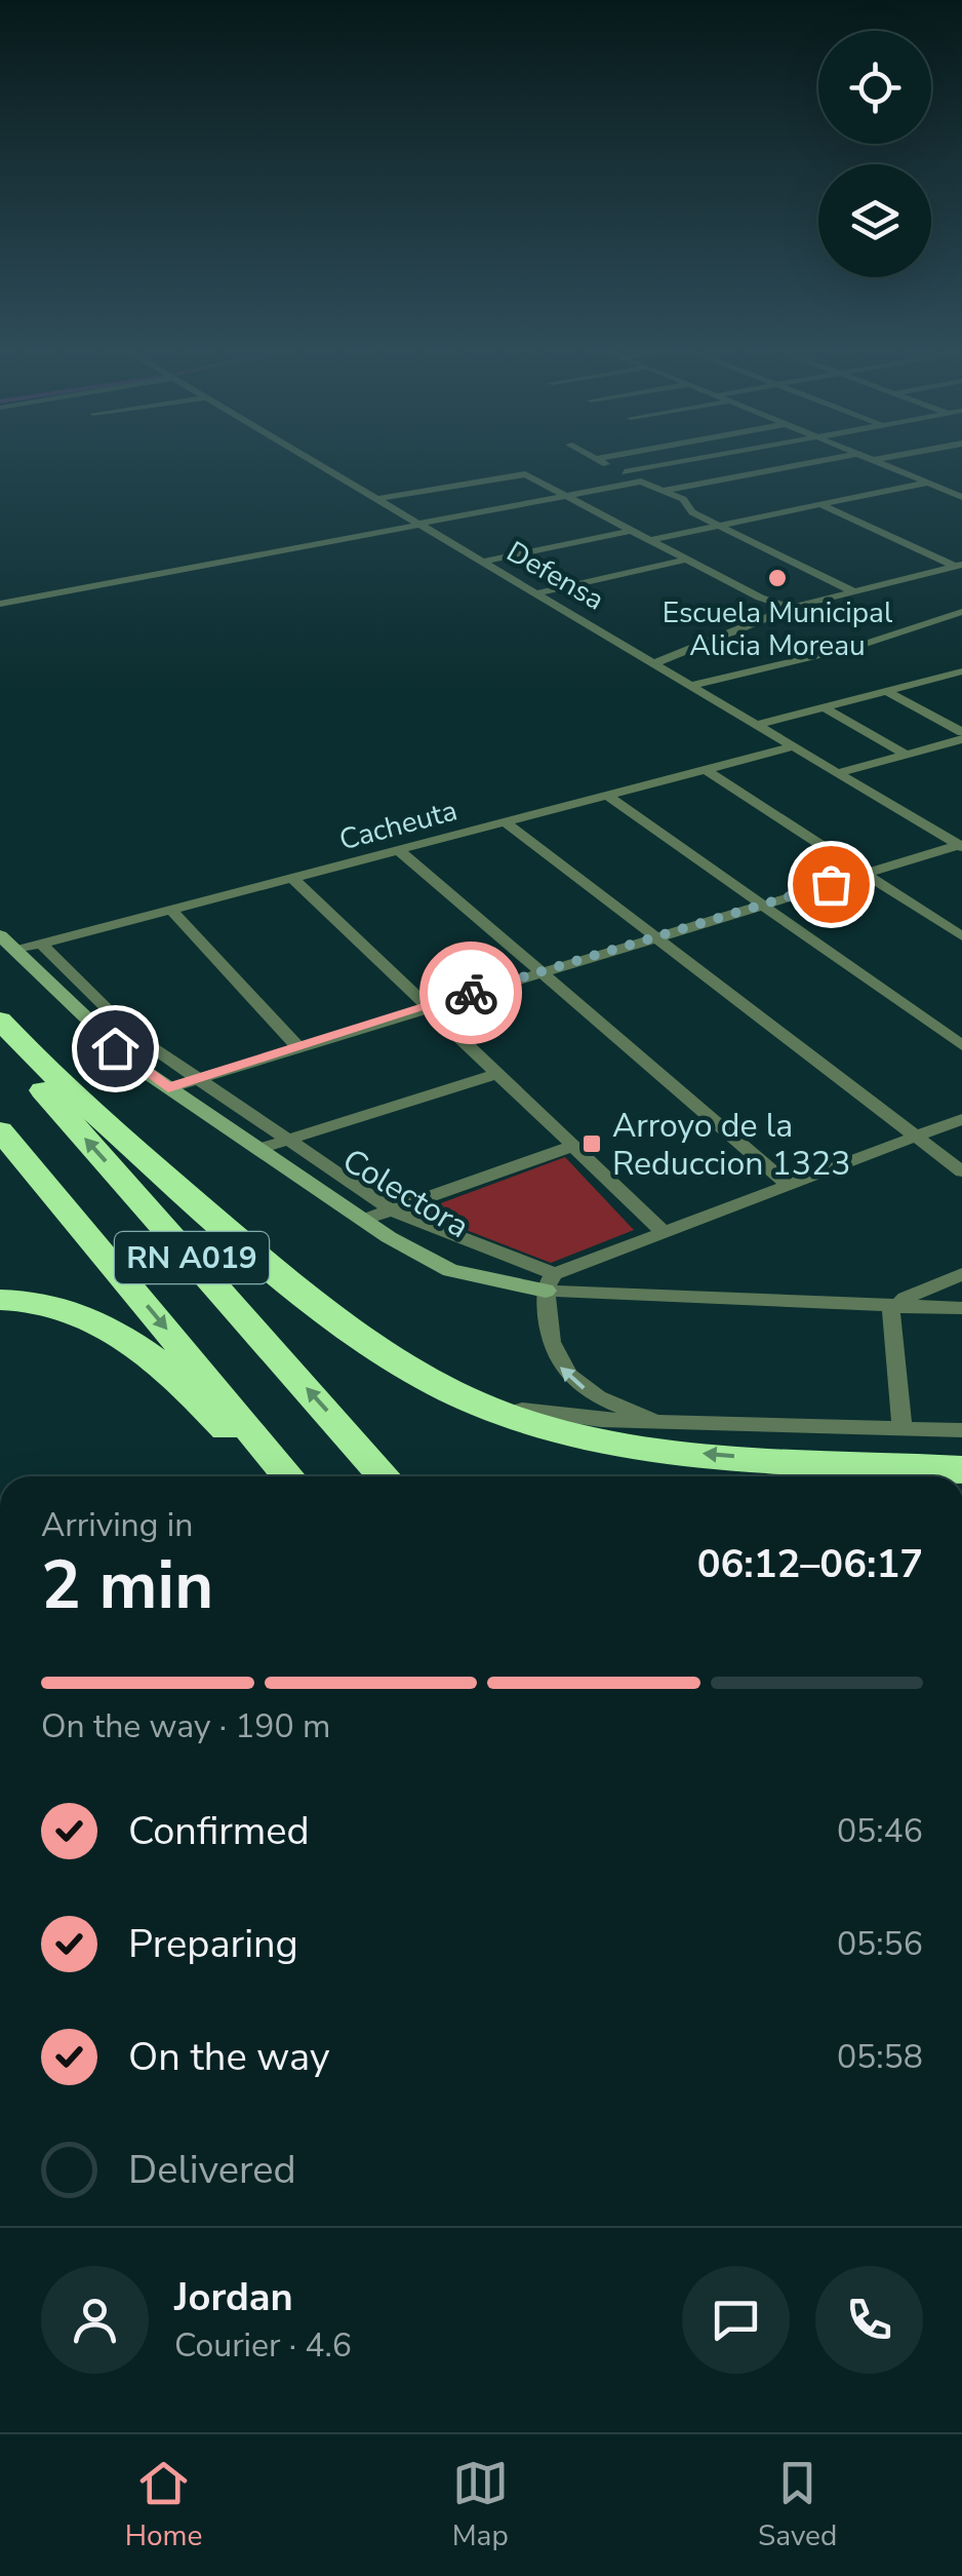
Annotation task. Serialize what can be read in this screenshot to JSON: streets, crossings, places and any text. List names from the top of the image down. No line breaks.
{"streets":{"highway":["RN A019"],"street":["Defensa","Cacheuta","Colectora"]},"crossings":[["Defensa","Cacheuta"],["Cacheuta","Colectora"]],"places":{"other":["Escuela Municipal Alicia Moreau"],"transit":["Arroyo de la Reduccion 1323"]},"page":{"heading":["2 min","Arriving in","06:12–06:17"],"panel":["Jordan","Courier · 4.6"],"bar":"On the way · 190 m","list":[["Confirmed","05:46"],["Preparing","05:56"],["On the way","05:58"],"Delivered"],"tabs":["Home","Map","Saved"]}}
